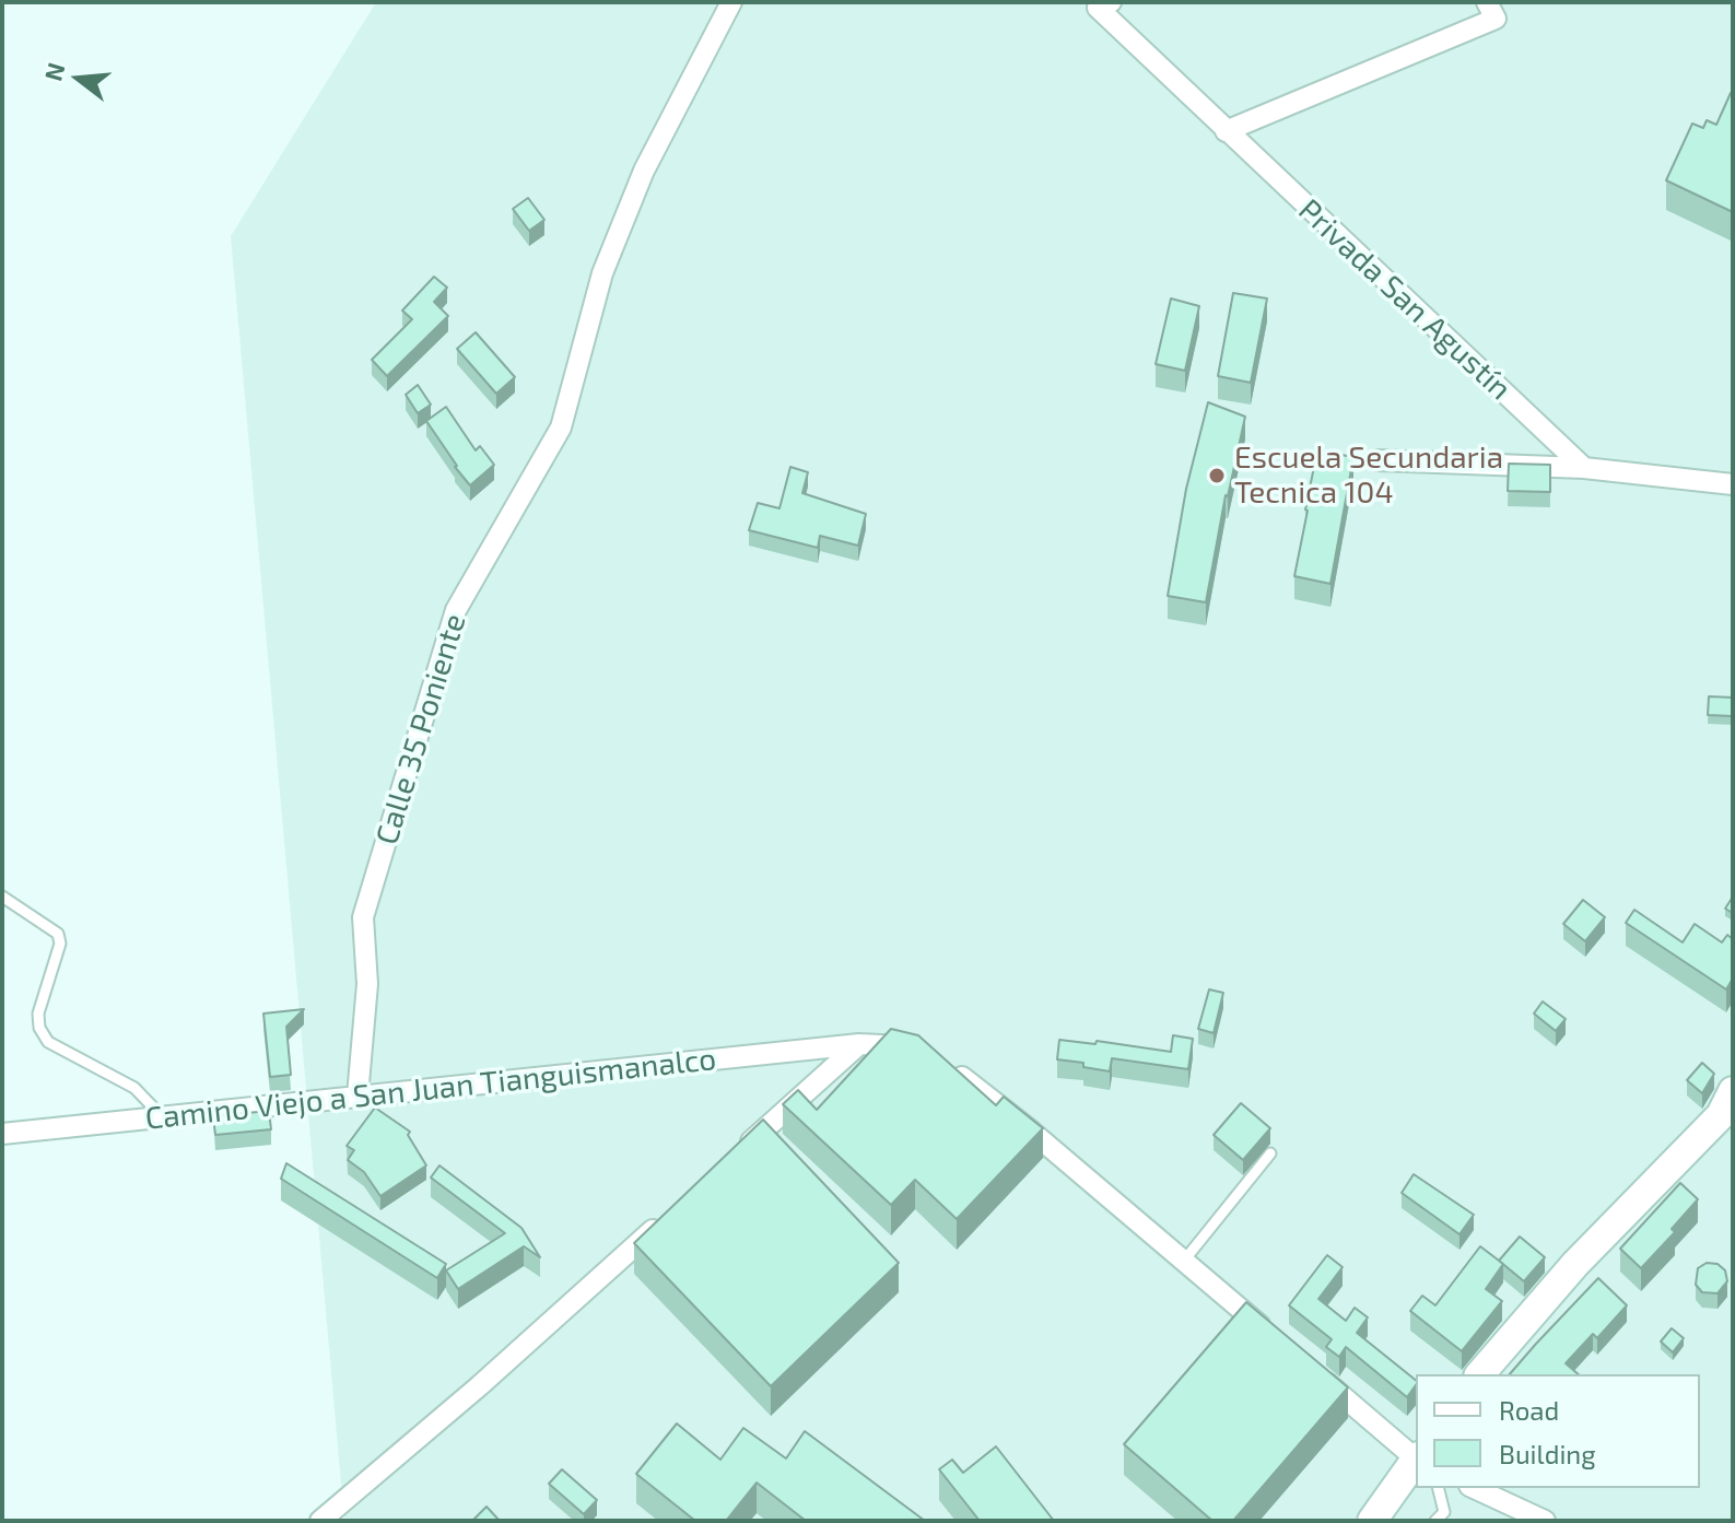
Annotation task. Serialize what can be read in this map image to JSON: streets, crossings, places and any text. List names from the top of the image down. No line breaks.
{"streets":{"street":["Privada San Agustín","Calle 35 Poniente","Camino Viejo a San Juan Tianguismanalco"]},"crossings":[["Calle 35 Poniente","Camino Viejo a San Juan Tianguismanalco"]],"places":["Escuela Secundaria Tecnica 104"],"legend":["Road","Building"],"north":"left"}
